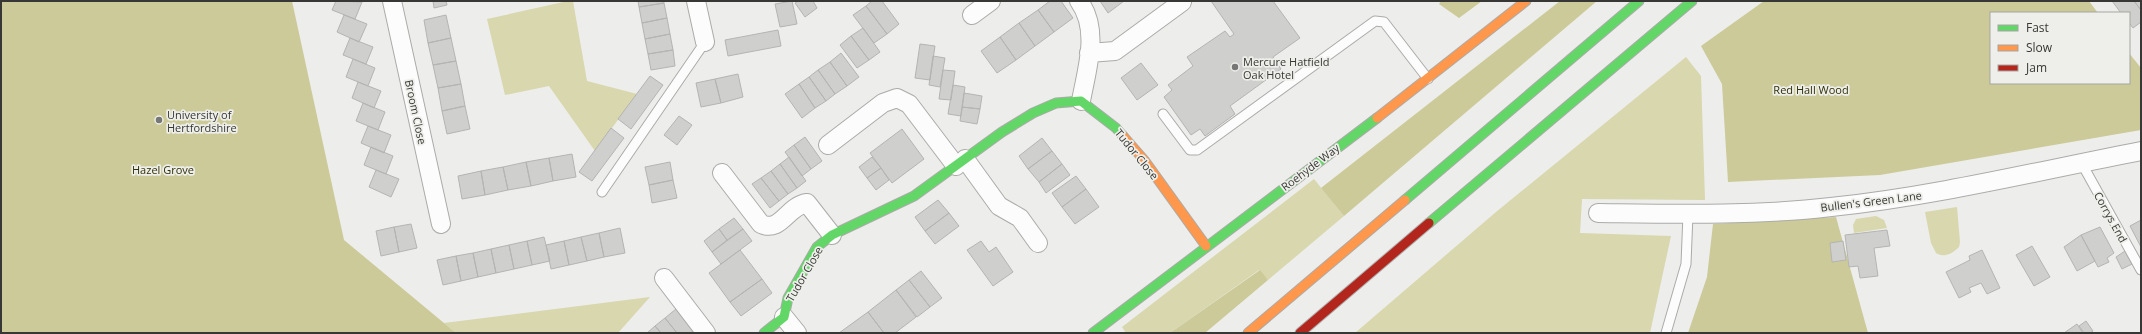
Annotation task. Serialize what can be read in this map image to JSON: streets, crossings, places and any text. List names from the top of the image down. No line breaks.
{"streets":{"main road":["Tudor Close","Roehyde Way"],"street":["Broom Close","Bullen's Green Lane"],"lane":["Corrys End"]},"crossings":[["Tudor Close","Roehyde Way"],["Bullen's Green Lane","Corrys End"]],"parks":["Red Hall Wood","Hazel Grove"],"places":["Mercure Hatfield Oak Hotel","University of Hertfordshire"],"legend":["Fast","Slow","Jam"]}
